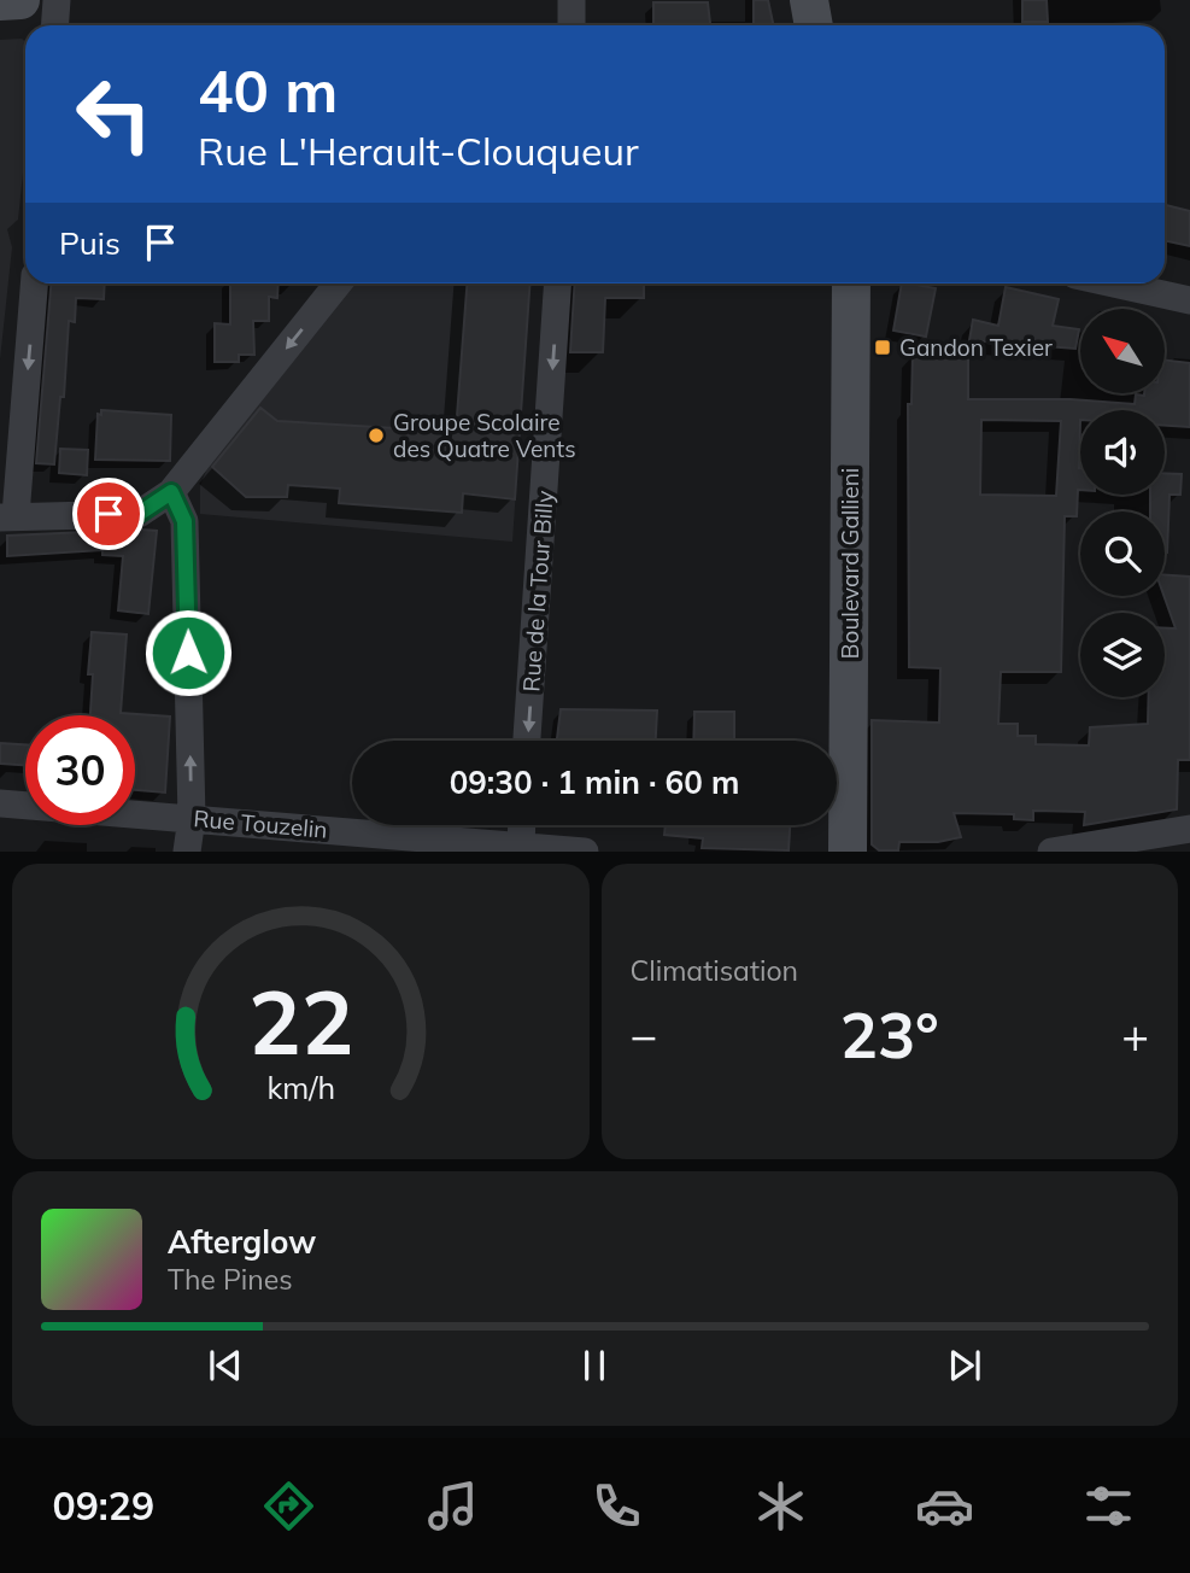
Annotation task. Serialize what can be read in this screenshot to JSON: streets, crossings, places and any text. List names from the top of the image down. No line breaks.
{"streets":{"main road":["Boulevard Gallieni"],"street":["Rue de la Tour Billy","Rue Touzelin"]},"one_way":["Rue de la Tour Billy"],"places":{"transit":["Gandon Texier"],"other":["Groupe Scolaire des Quatre Vents"]},"north":"top left","page":{"turn":["40 m","Rue L'Herault-Clouqueur"],"then":"Puis","limit":"30","trip":"09:30 · 1 min · 60 m","tile":"Climatisation","heat":["−","23°","+"],"song":["Afterglow","The Pines"],"tabs":"09:29","gauge":["22","km/h"]}}
